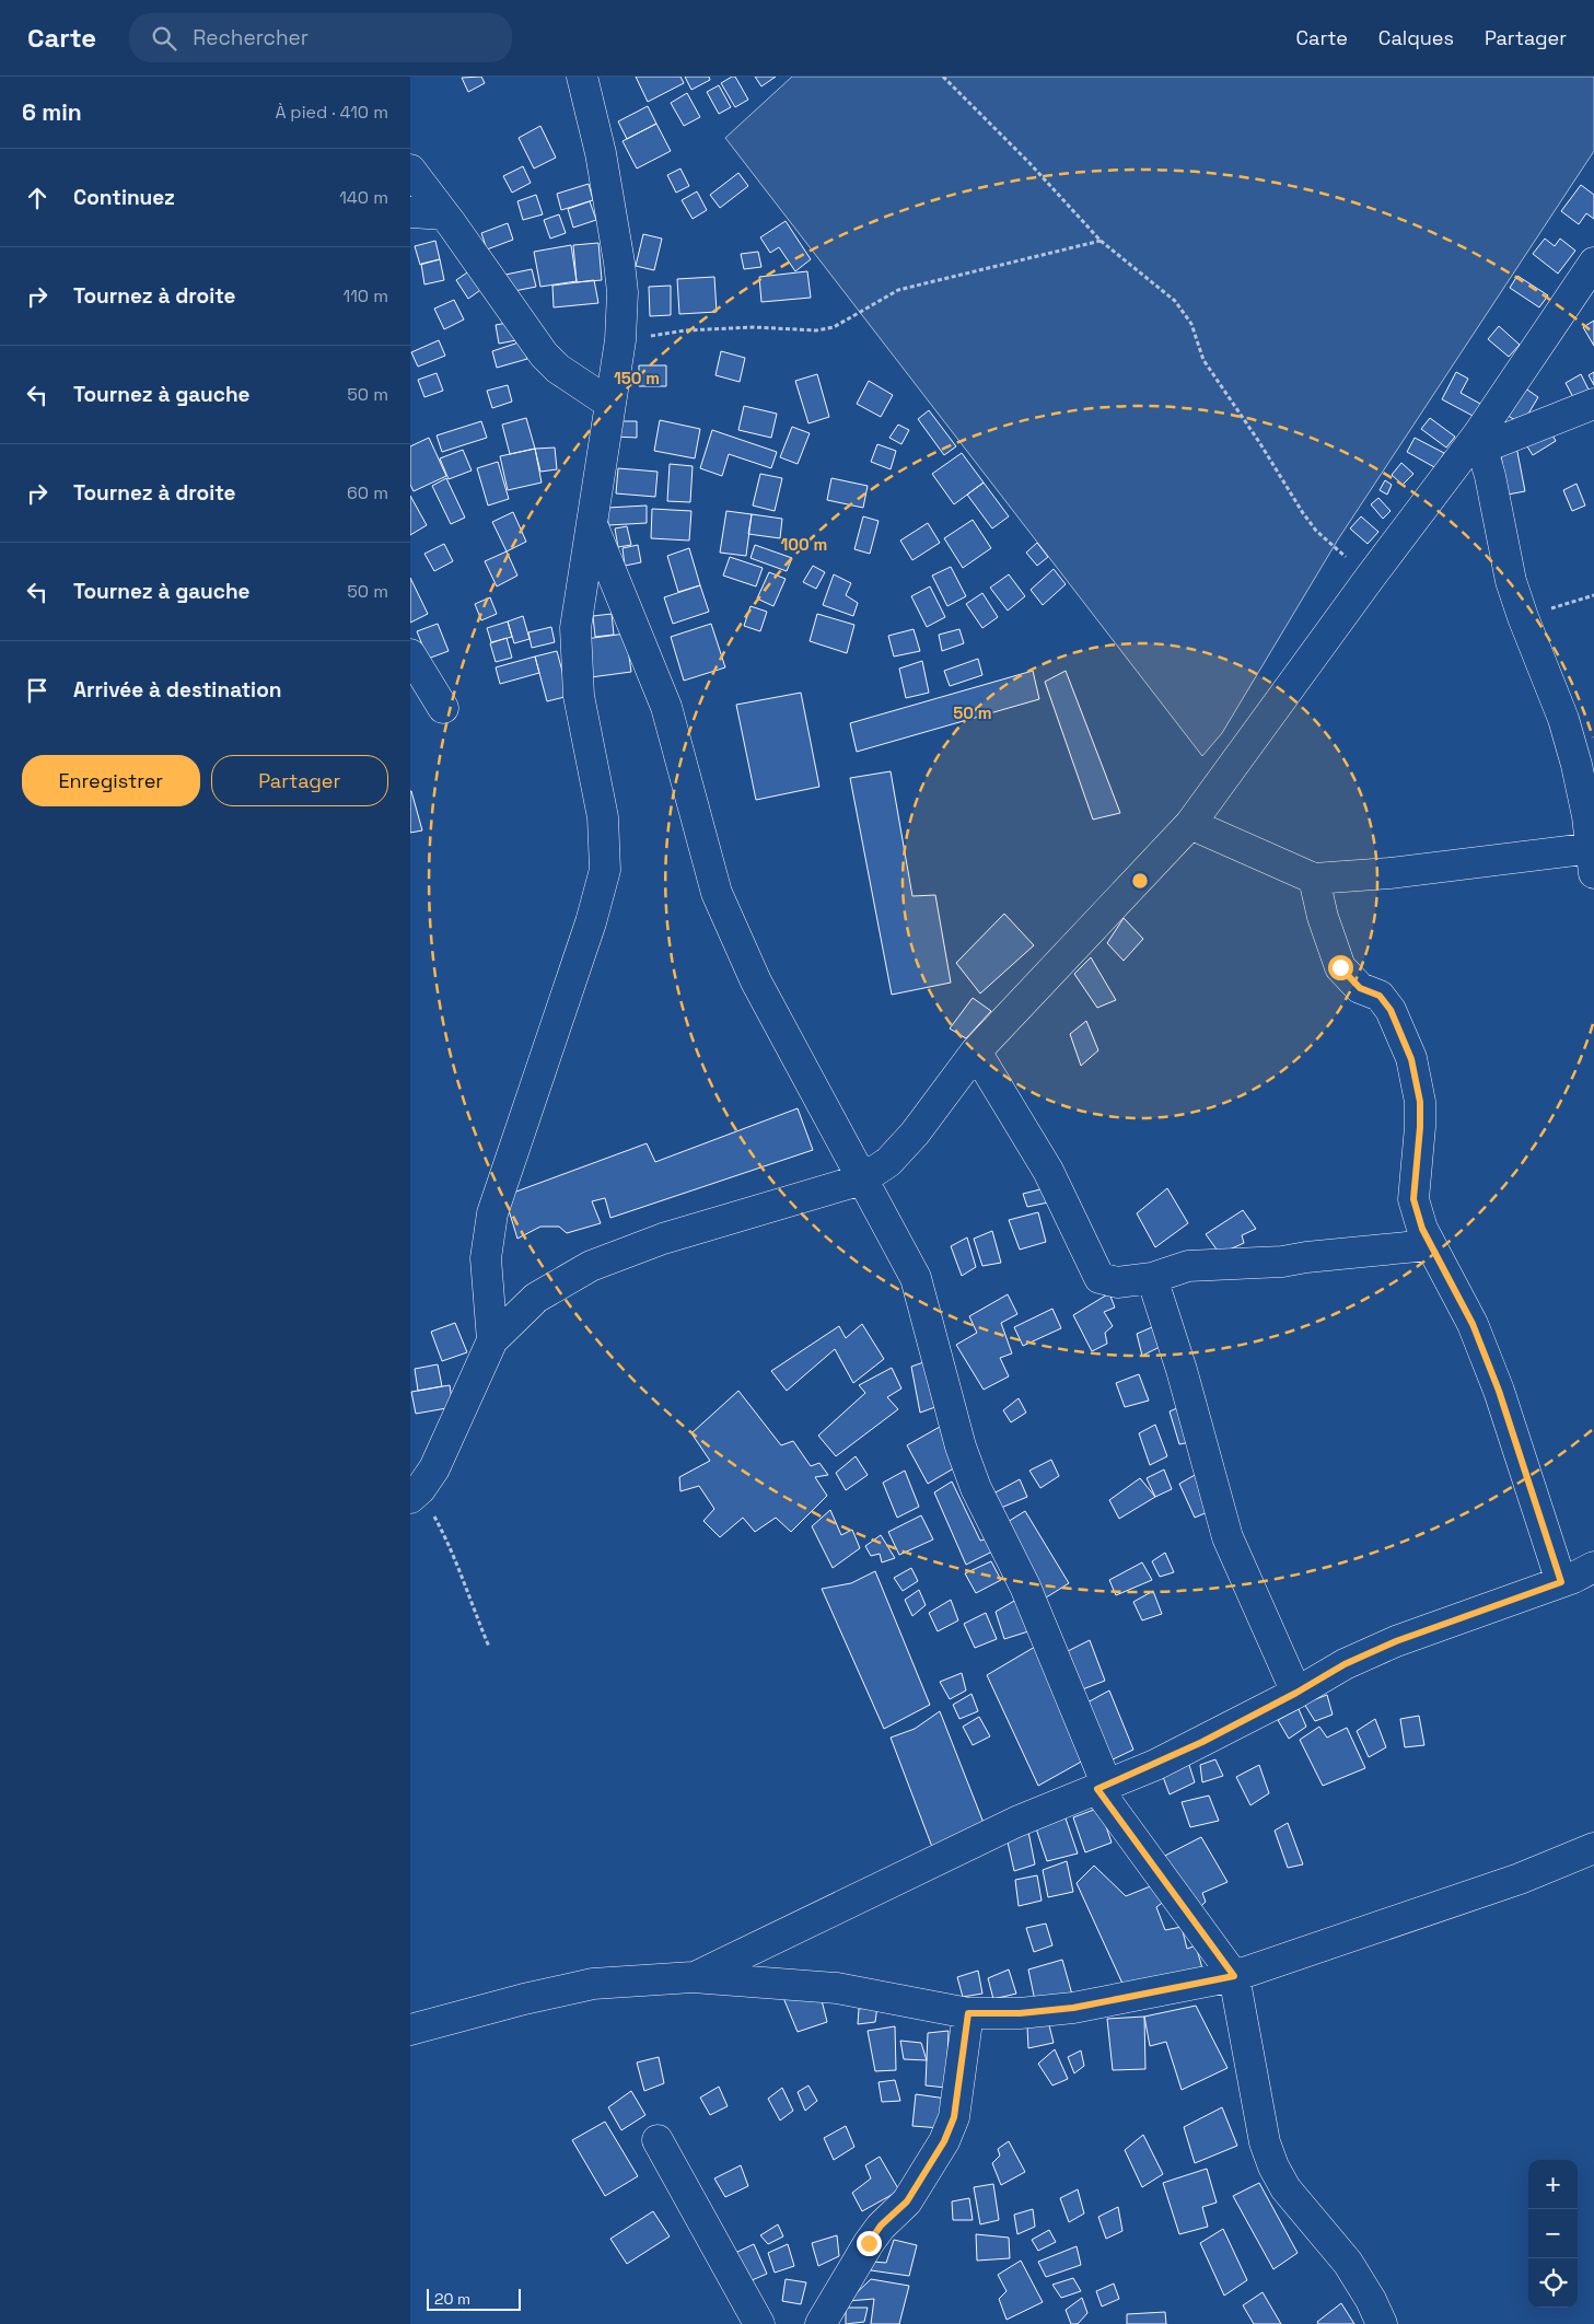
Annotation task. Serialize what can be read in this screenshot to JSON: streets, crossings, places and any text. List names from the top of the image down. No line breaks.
{"scale_bar":"20 m","page":{"header":"Carte","search":"Rechercher","nav":["Carte","Calques","Partager"],"heading":["6 min","À pied · 410 m"],"list":[["Continuez","140 m"],["Tournez à droite","110 m"],["Tournez à gauche","50 m"],["Tournez à droite","60 m"],["Tournez à gauche","50 m"],"Arrivée à destination"],"buttons":["Enregistrer","Partager"],"map_buttons":["+","−"],"scale":"20 m"},"rings":["150 m","100 m","50 m"]}
